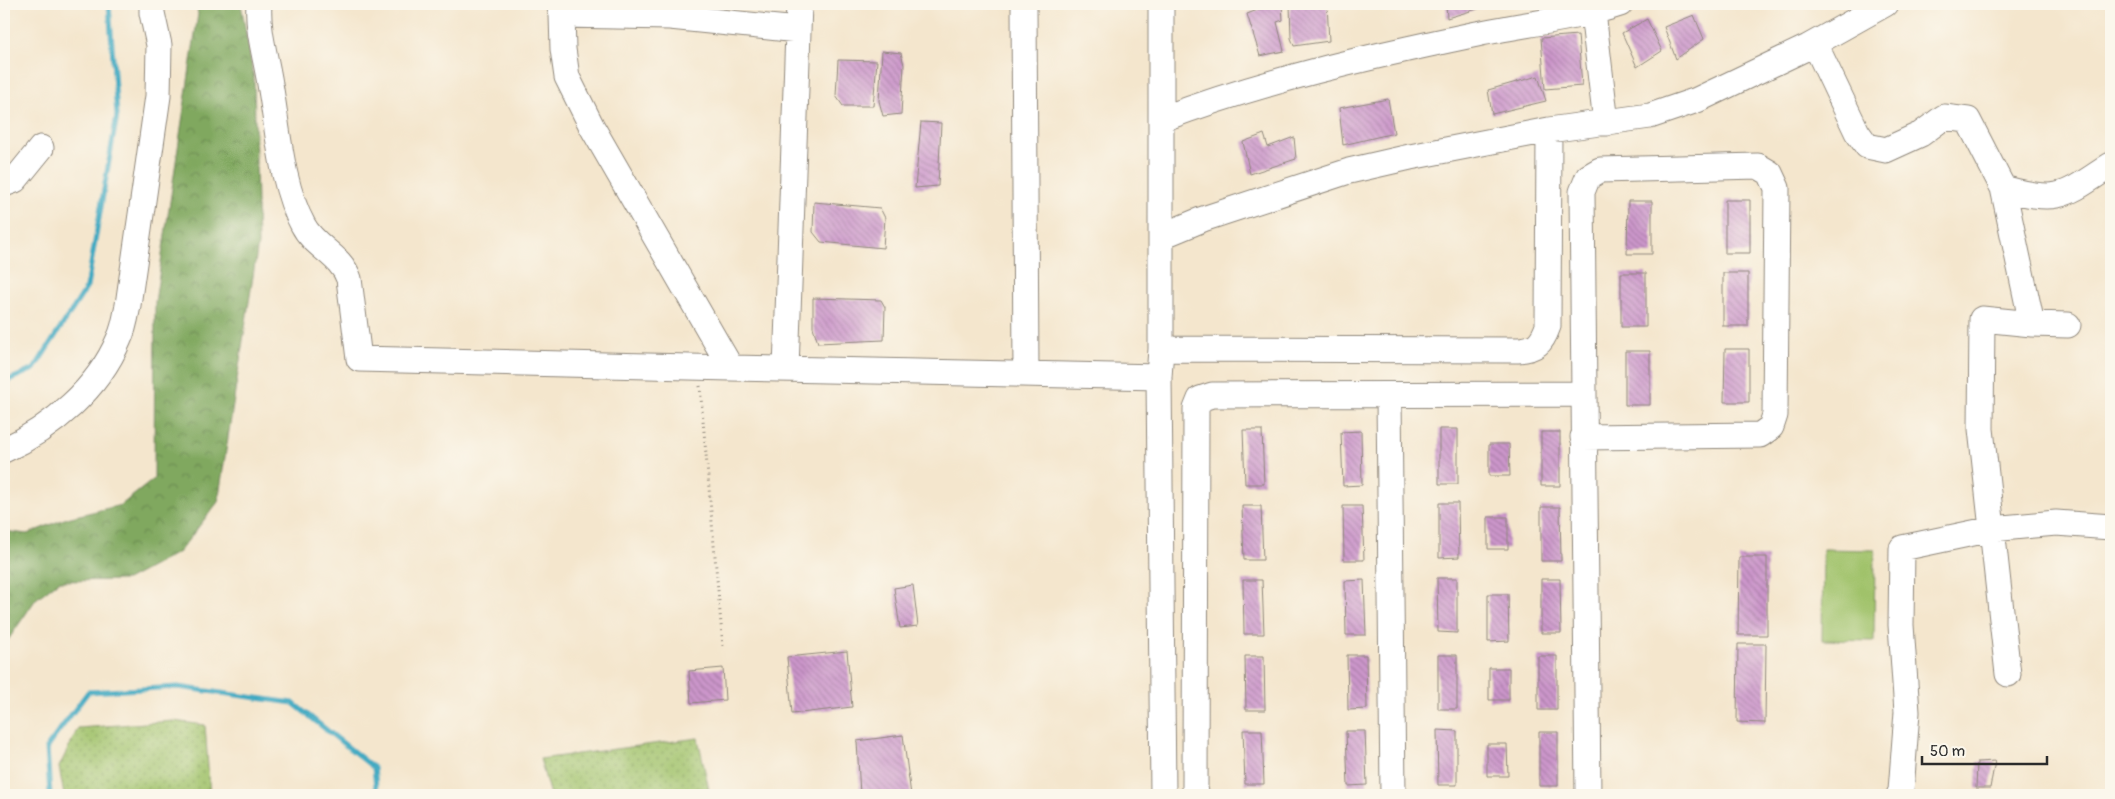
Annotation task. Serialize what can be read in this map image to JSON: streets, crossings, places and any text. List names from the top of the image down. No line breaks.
{"scale_bar":"50 m"}
